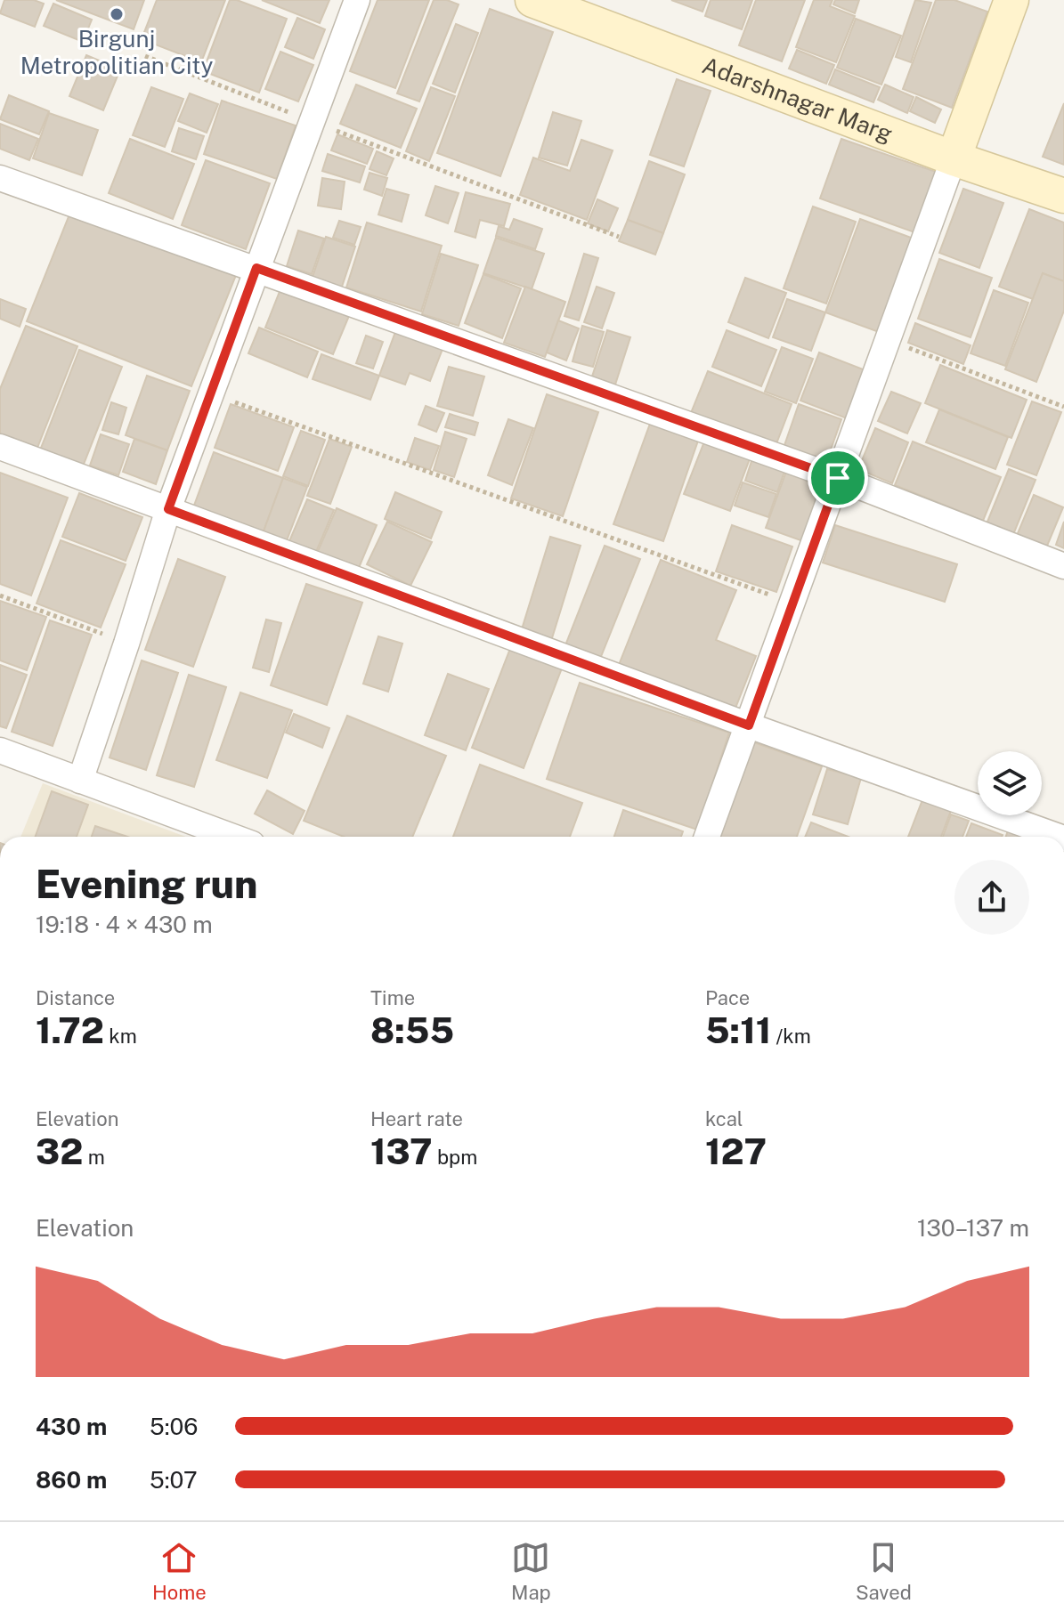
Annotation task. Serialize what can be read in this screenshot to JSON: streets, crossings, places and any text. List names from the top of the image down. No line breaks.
{"streets":{"street":["Adarshnagar Marg"]},"places":["Birgunj Metropolitian City"],"page":{"heading":["Evening run","19:18 · 4 × 430 m"],"stats":[["Distance","1.72 km"],["Time","8:55"],["Pace","5:11 /km"],["Elevation","32 m"],["Heart rate","137 bpm"],["kcal","127"]],"chart":["Elevation","130–137 m"],"list":[{"name":"430 m","note":"5:06"},{"name":"860 m","note":"5:07"}],"tabs":["Home","Map","Saved"]}}
